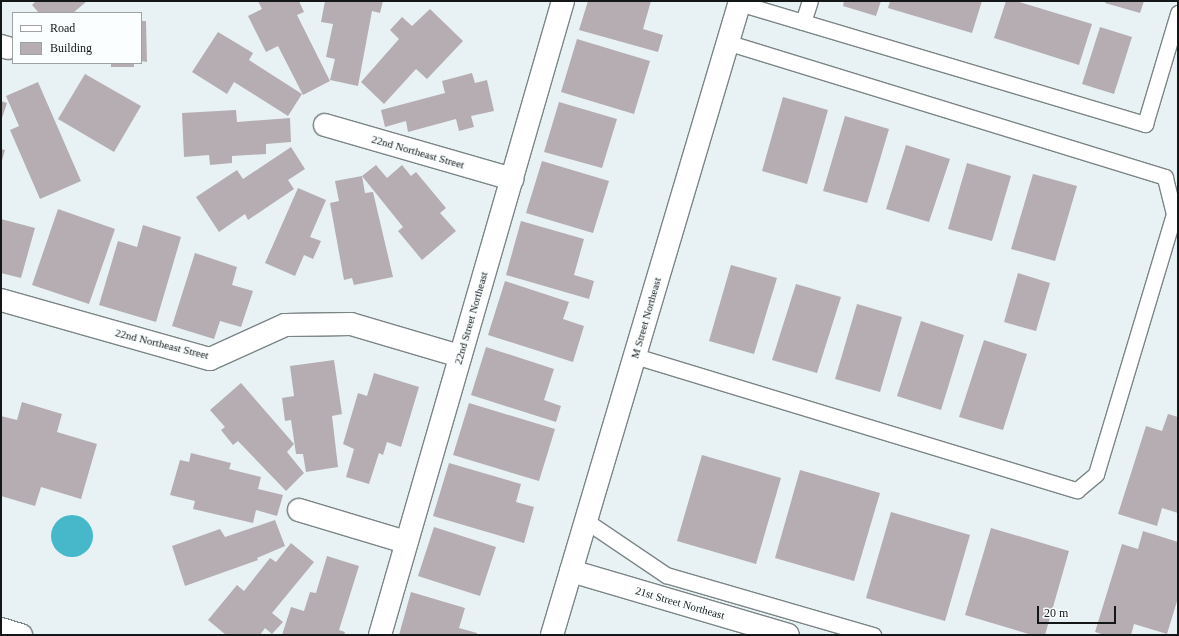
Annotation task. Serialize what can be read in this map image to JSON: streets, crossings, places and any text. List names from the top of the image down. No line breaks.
{"streets":{"street":["22nd Northeast Street","22nd Street Northeast","M Street Northeast","21st Street Northeast"]},"crossings":[["22nd Northeast Street","22nd Street Northeast"],["M Street Northeast","21st Street Northeast"]],"legend":["Road","Building"],"scale_bar":"20 m"}
